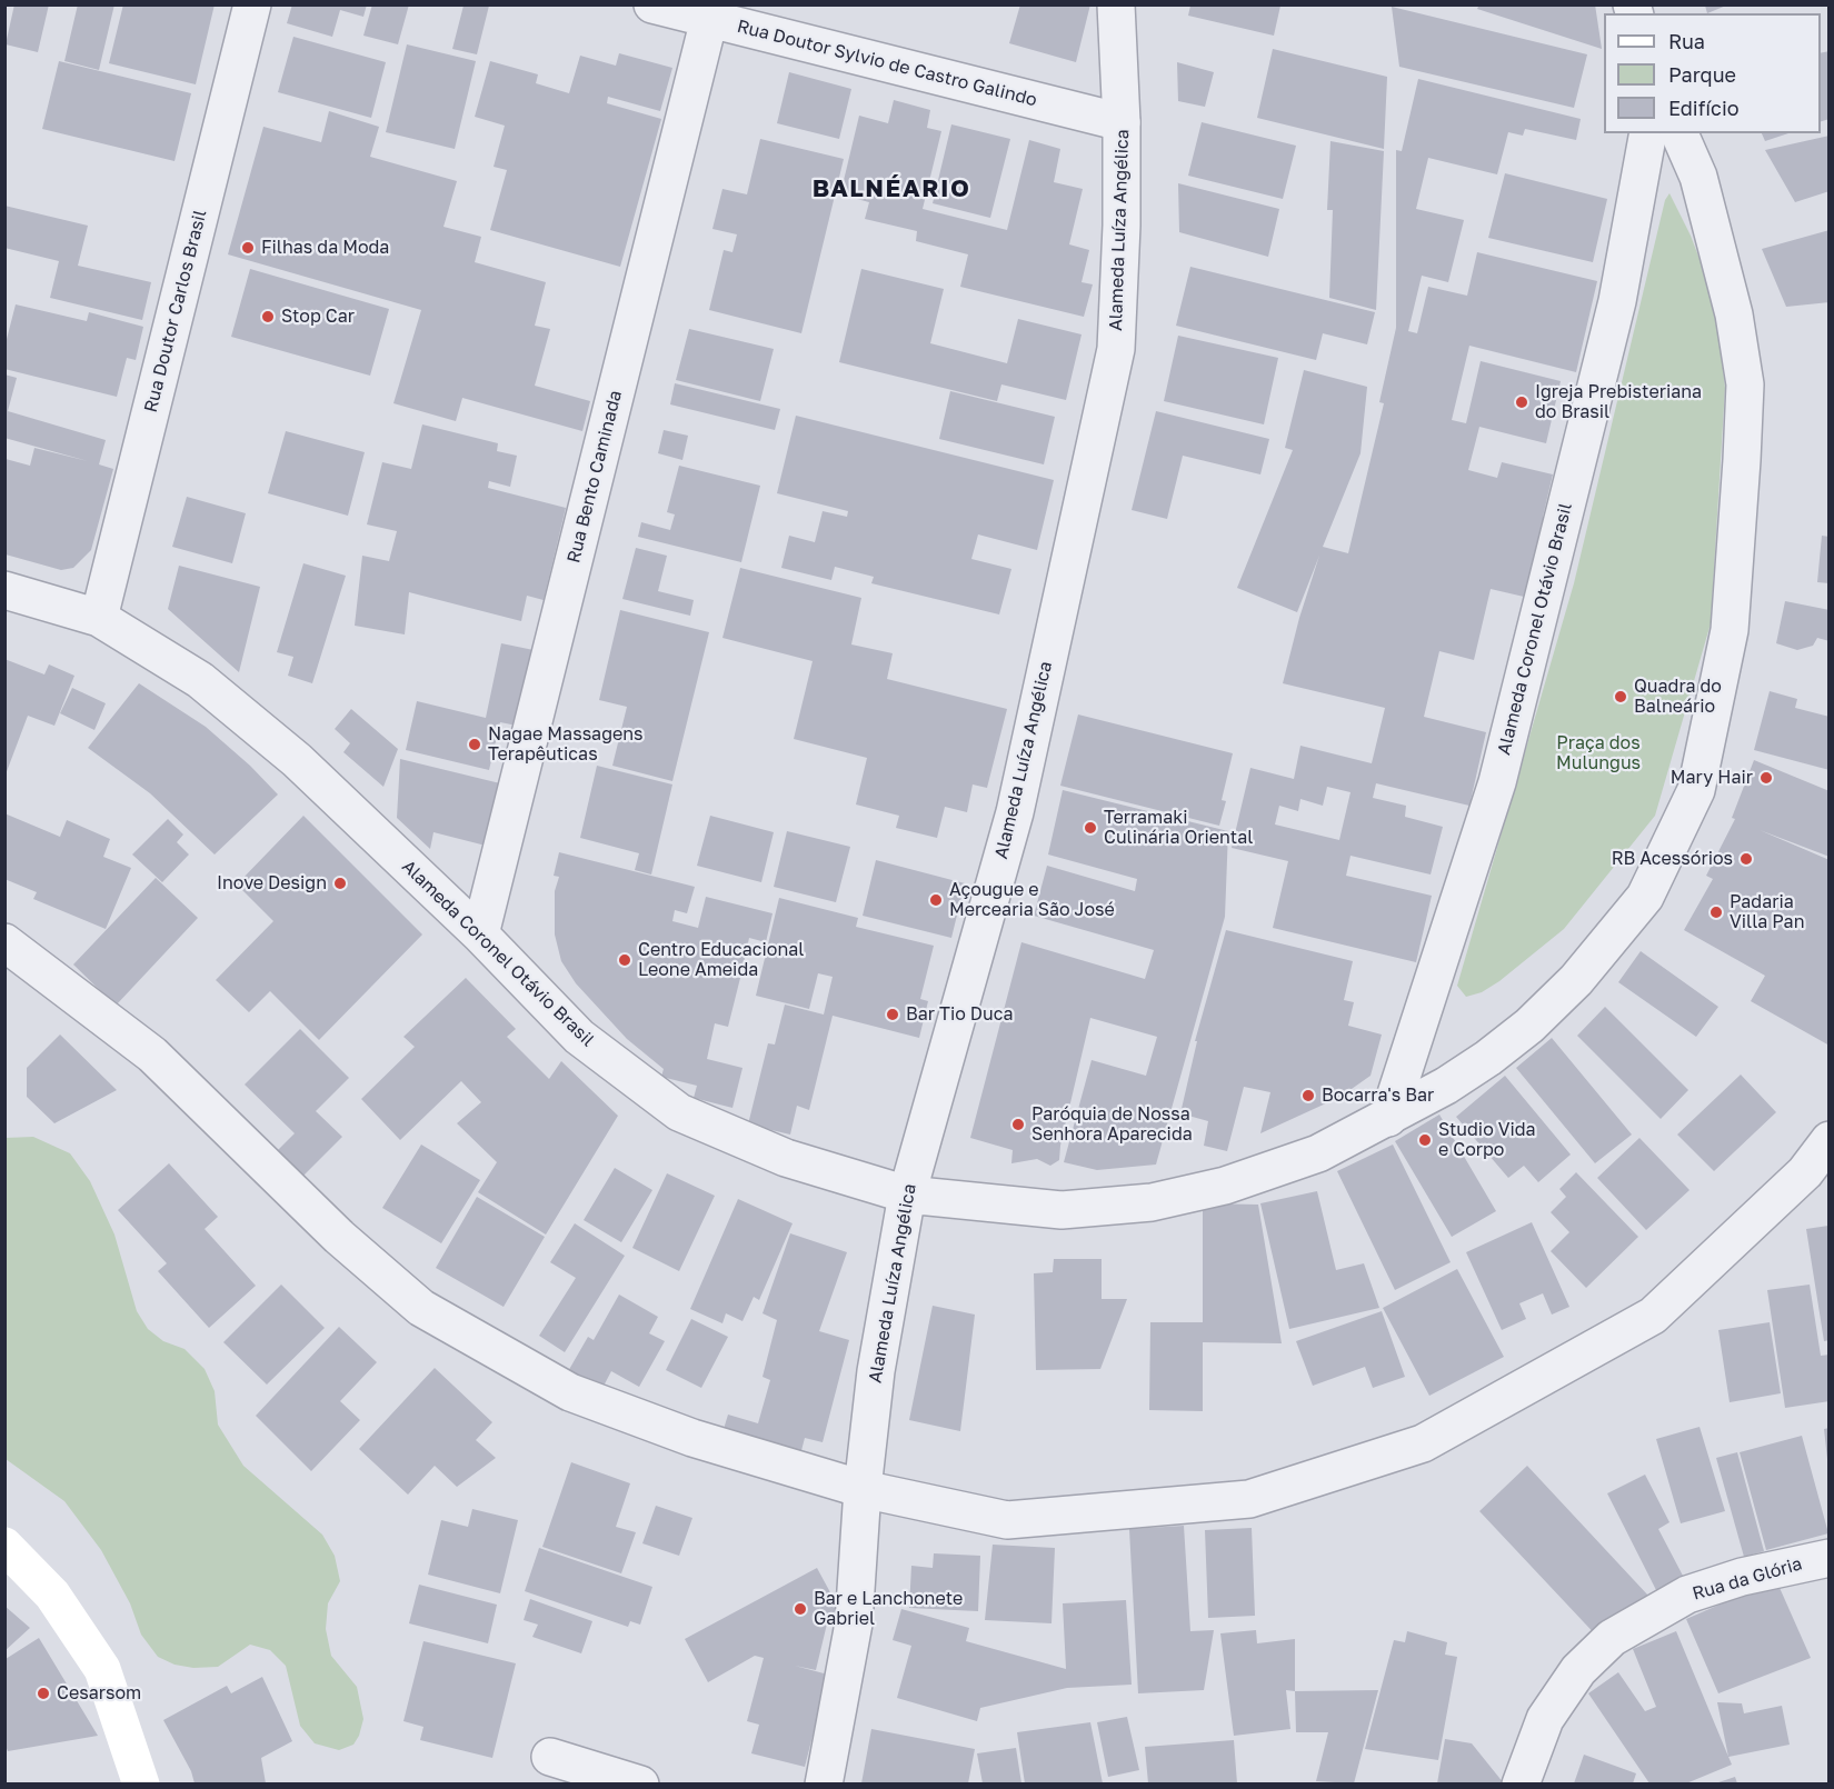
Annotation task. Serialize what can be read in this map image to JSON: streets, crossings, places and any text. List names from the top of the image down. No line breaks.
{"streets":{"street":["Rua Doutor Sylvio de Castro Galindo","Alameda Luíza Angélica","Rua Doutor Carlos Brasil","Rua Bento Caminada","Alameda Coronel Otávio Brasil","Rua da Glória"]},"crossings":[["Rua Doutor Sylvio de Castro Galindo","Alameda Luíza Angélica"],["Rua Doutor Sylvio de Castro Galindo","Rua Bento Caminada"],["Alameda Luíza Angélica","Alameda Coronel Otávio Brasil"],["Rua Doutor Carlos Brasil","Alameda Coronel Otávio Brasil"],["Rua Bento Caminada","Alameda Coronel Otávio Brasil"]],"districts":["BALNÉARIO"],"parks":["Praça dos Mulungus"],"places":["Filhas da Moda","Stop Car","Igreja Prebisteriana do Brasil","Quadra do Balneário","Nagae Massagens Terapêuticas","Mary Hair","Terramaki Culinária Oriental","RB Acessórios","Inove Design","Açougue e Mercearia São José","Padaria Villa Pan","Centro Educacional Leone Ameida","Bar Tio Duca","Bocarra's Bar","Paróquia de Nossa Senhora Aparecida","Studio Vida e Corpo","Bar e Lanchonete Gabriel","Cesarsom"],"legend":["Rua","Parque","Edifício"]}
